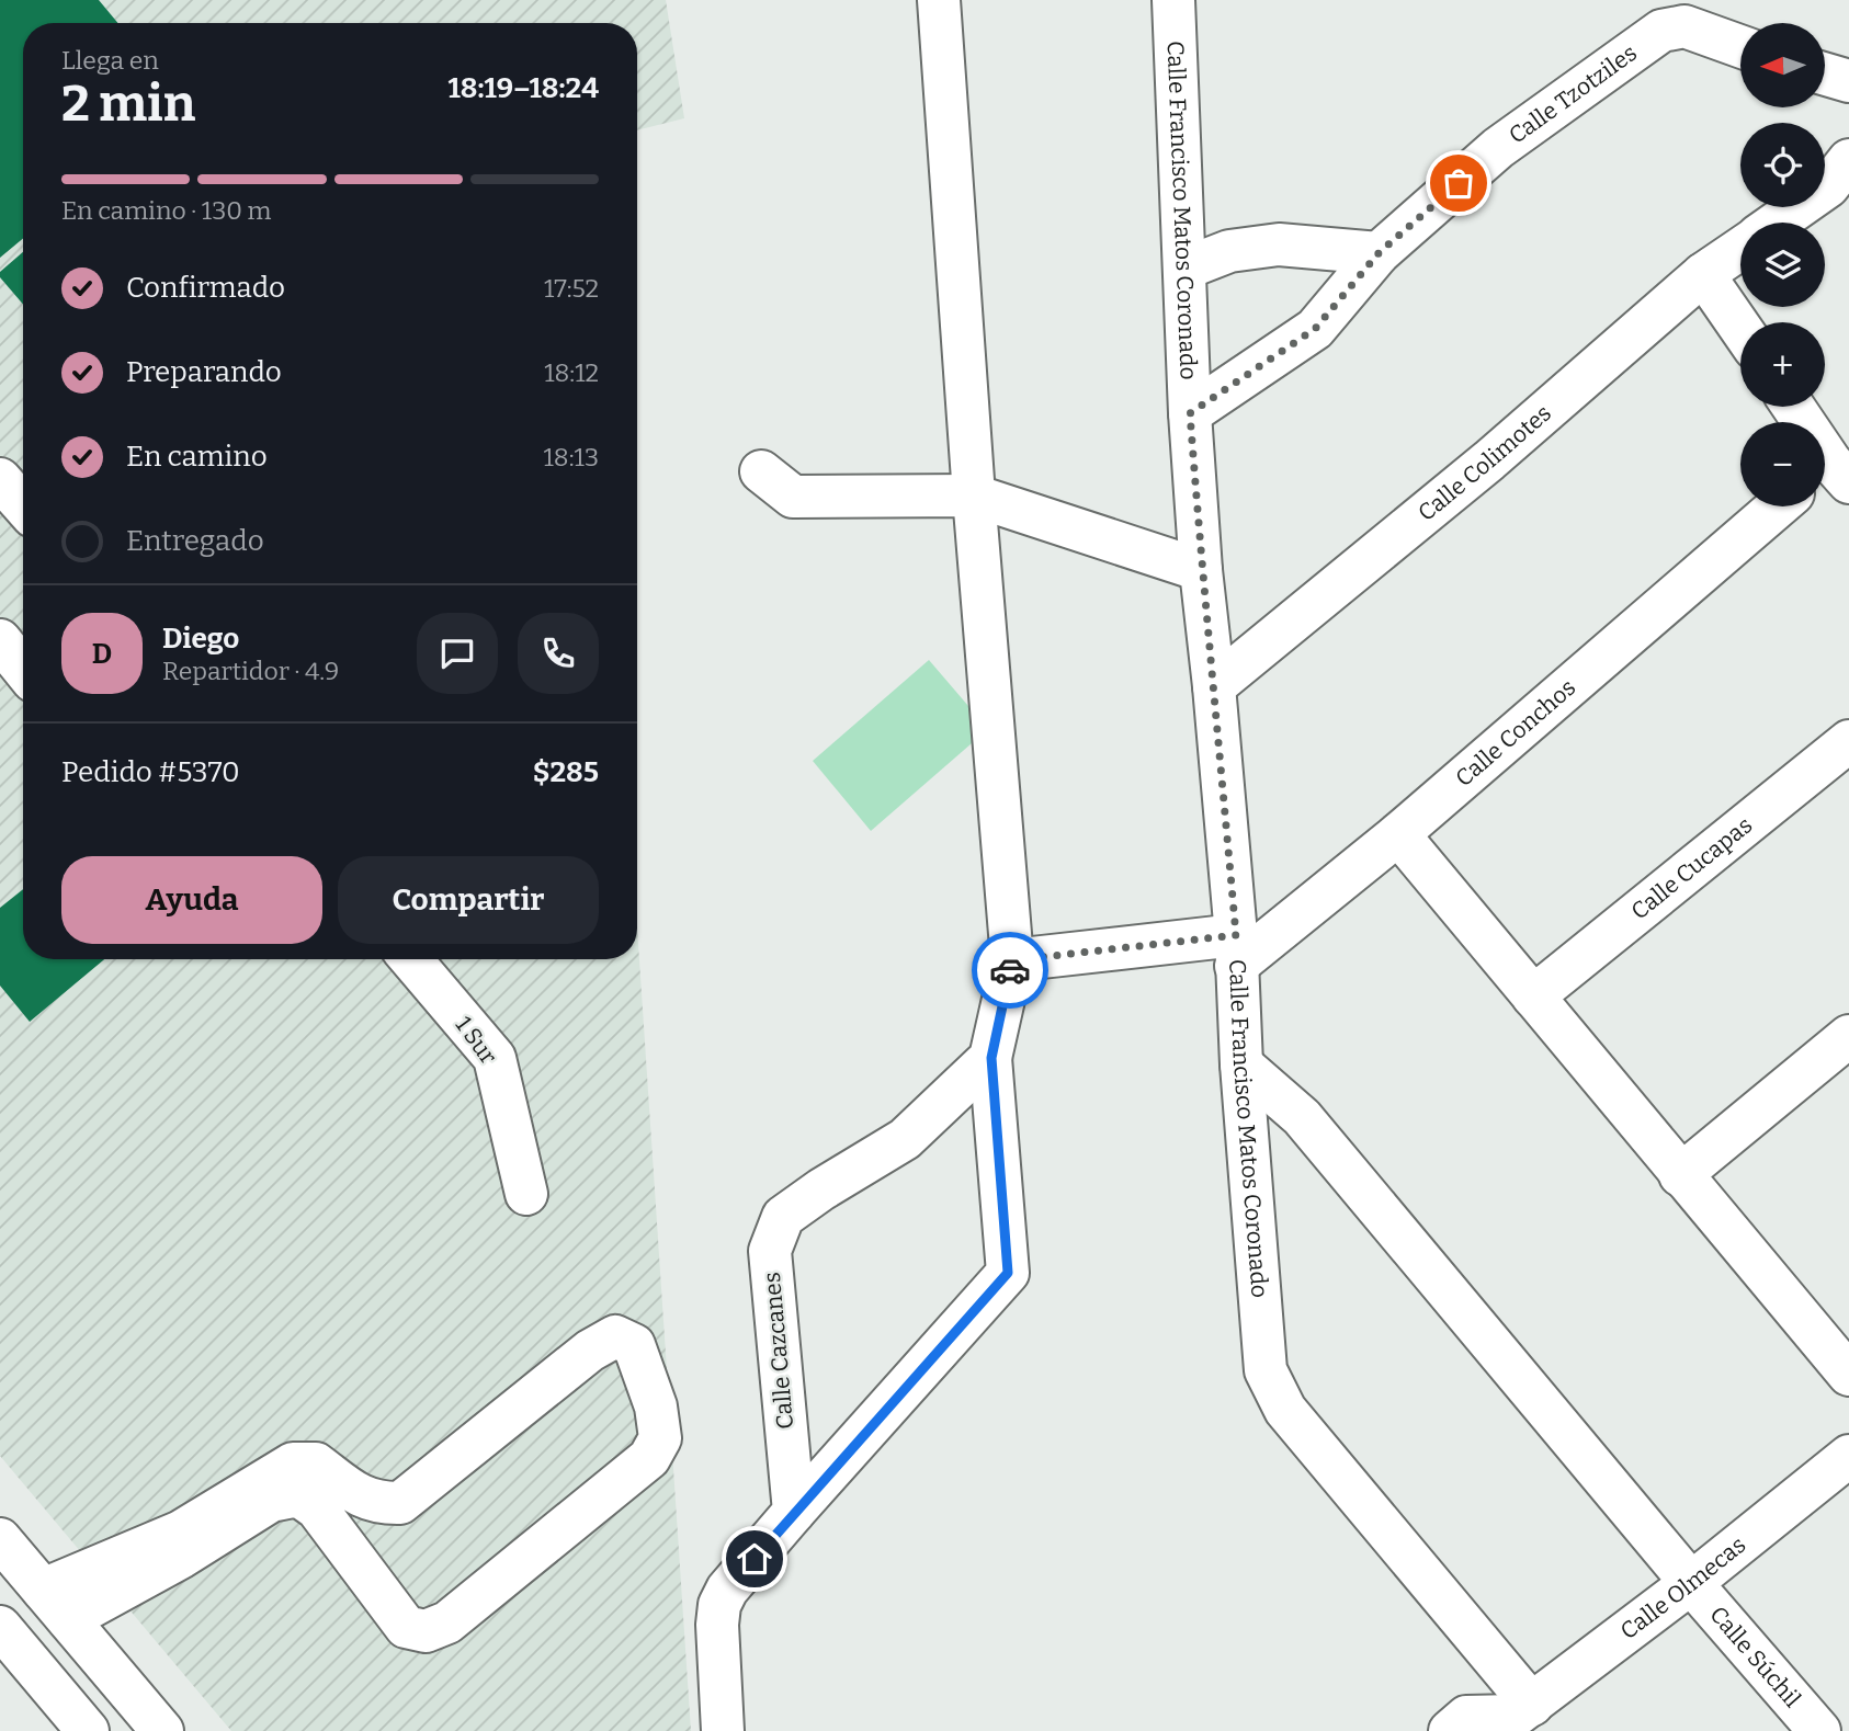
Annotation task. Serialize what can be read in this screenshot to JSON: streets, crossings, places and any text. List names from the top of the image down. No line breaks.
{"streets":{"street":["Calle Tzotziles","Calle Francisco Matos Coronado","Calle Colimotes","Calle Conchos","Calle Cucapas","1 Sur","Calle Cazcanes","Calle Olmecas","Calle Súchil"]},"crossings":[["Calle Tzotziles","Calle Francisco Matos Coronado"],["Calle Francisco Matos Coronado","Calle Colimotes"],["Calle Francisco Matos Coronado","Calle Conchos"],["Calle Francisco Matos Coronado","Calle Olmecas"],["Calle Francisco Matos Coronado","Calle Súchil"],["Calle Olmecas","Calle Súchil"]],"north":"left","page":{"map_buttons":["+","−"],"heading":["2 min","Llega en","18:19–18:24"],"panel":["Diego","Repartidor · 4.9","Pedido #5370","$285"],"bar":"En camino · 130 m","list":[["Confirmado","17:52"],["Preparando","18:12"],["En camino","18:13"],"Entregado"],"round":"D","buttons":["Ayuda","Compartir"]}}
